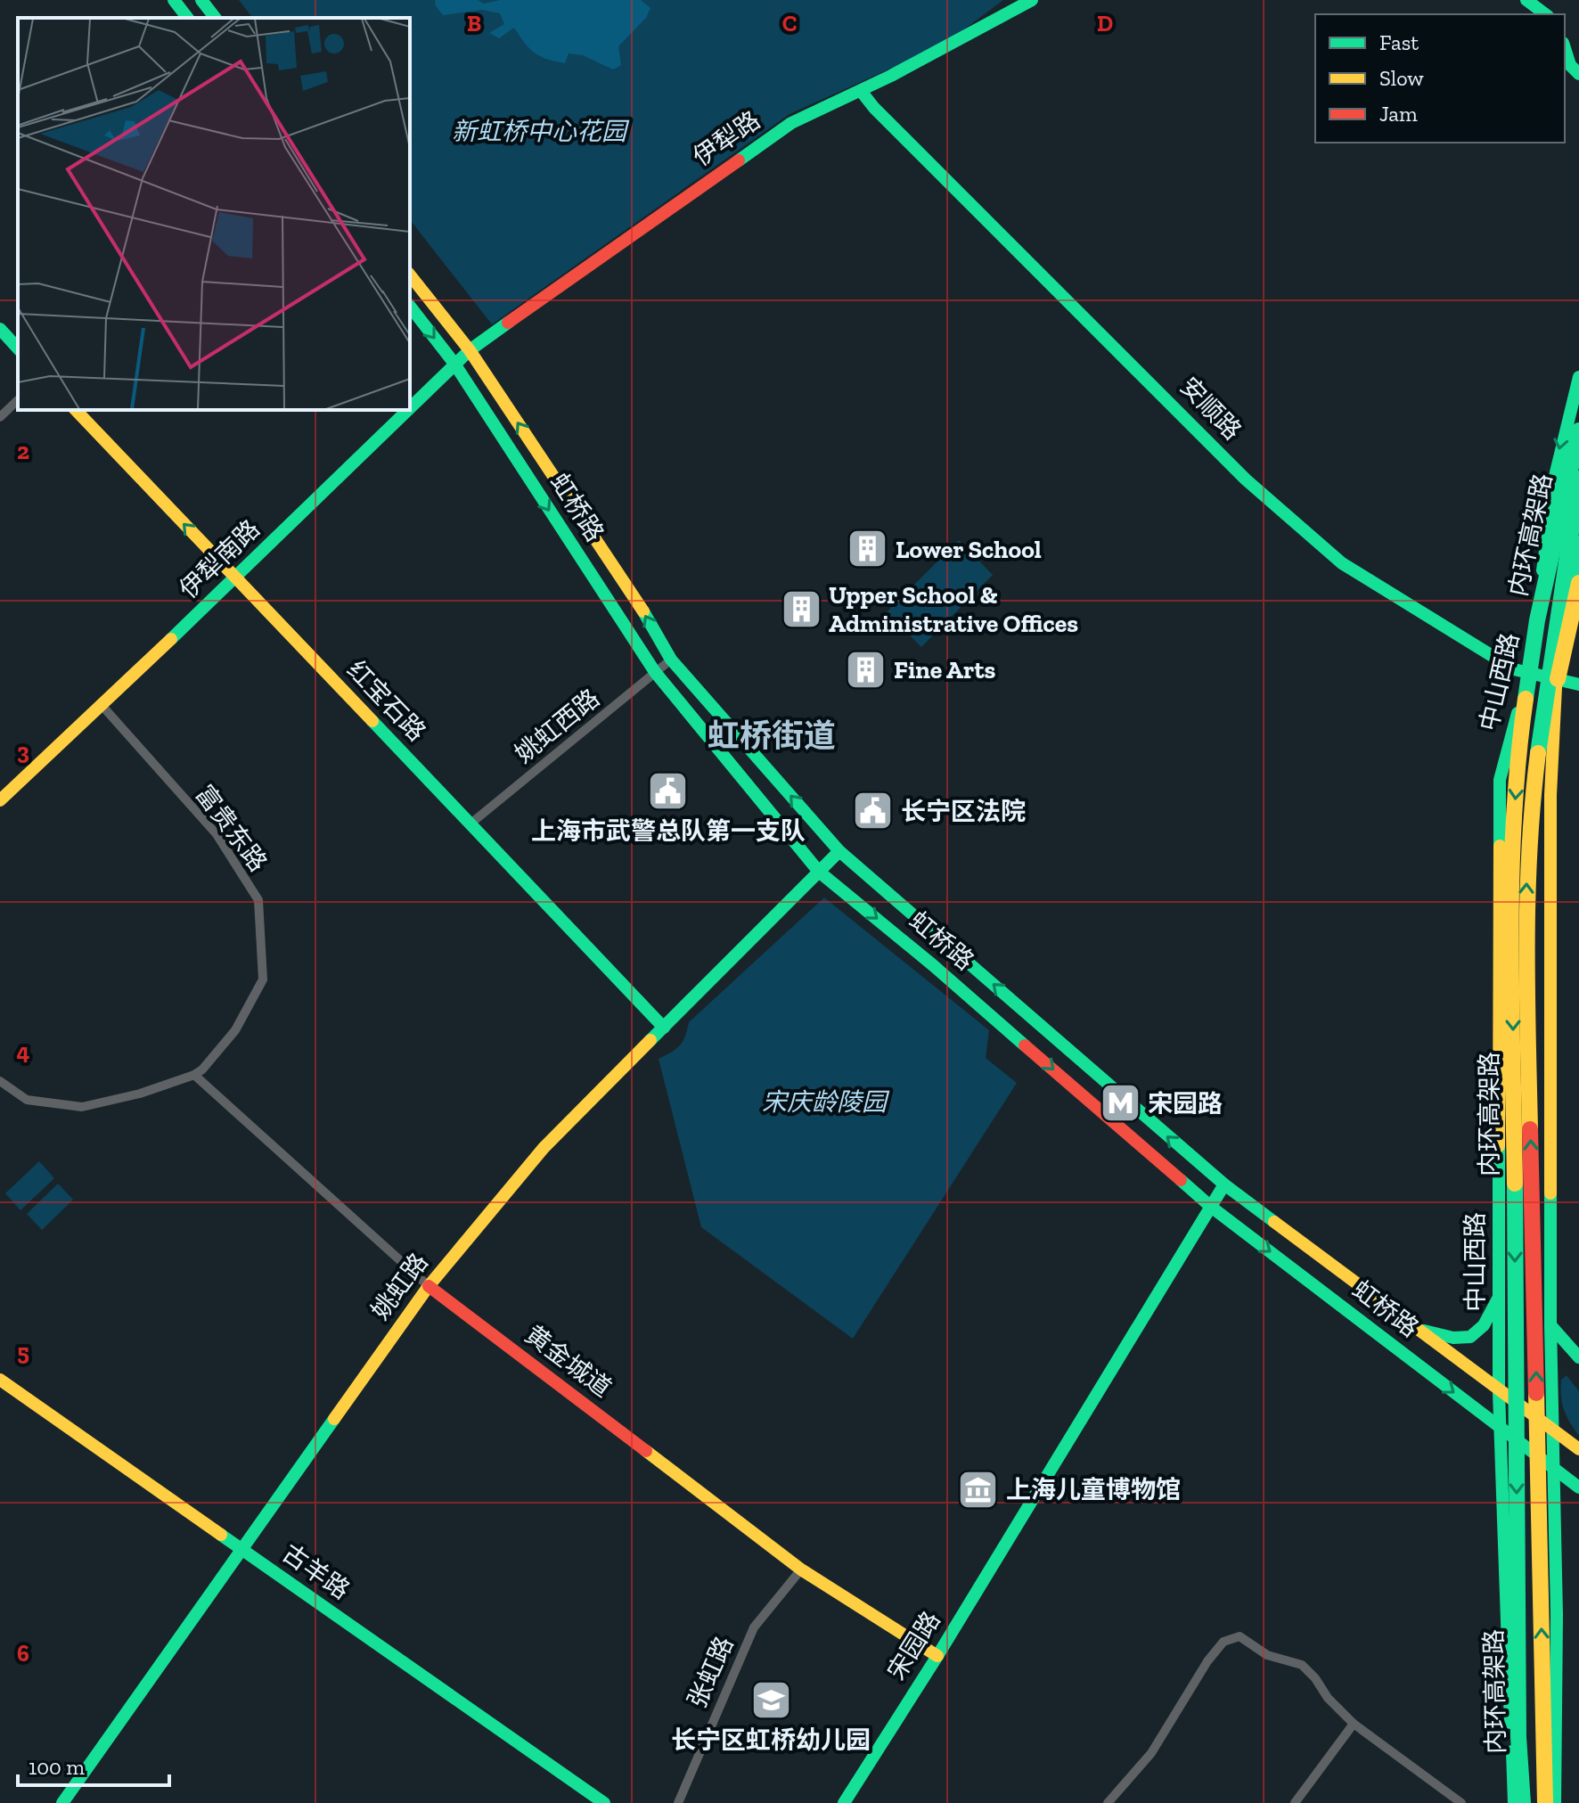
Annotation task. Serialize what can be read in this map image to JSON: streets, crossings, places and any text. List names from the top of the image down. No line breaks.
{"streets":{"main road":["伊犁路","安顺路","虹桥路","内环高架路","伊犁南路","中山西路","红宝石路","姚虹路","黄金城道","古羊路","宋园路"],"street":["姚虹西路","富贵东路","张虹路"]},"crossings":[["伊犁路","安顺路"],["伊犁路","虹桥路"],["伊犁路","伊犁南路"],["安顺路","中山西路"],["虹桥路","伊犁南路"],["虹桥路","中山西路"],["虹桥路","姚虹西路"],["虹桥路","姚虹路"],["虹桥路","宋园路"],["内环高架路","中山西路"],["伊犁南路","红宝石路"],["伊犁南路","富贵东路"],["红宝石路","姚虹西路"],["红宝石路","姚虹路"],["富贵东路","黄金城道"],["姚虹路","黄金城道"],["姚虹路","古羊路"],["黄金城道","宋园路"],["黄金城道","张虹路"]],"districts":["虹桥街道"],"parks":["新虹桥中心花园","宋庆龄陵园"],"places":{"building":["Lower School","Upper School & Administrative Offices","Fine Arts"],"public building":["上海市武警总队第一支队","长宁区法院"],"metro station":["宋园路"],"museum":["上海儿童博物馆"],"school or university":["长宁区虹桥幼儿园"]},"legend":["Fast","Slow","Jam"],"scale_bar":"100 m","grid":{"columns":["B","C","D"],"rows":["2","3","4","5","6"]}}
